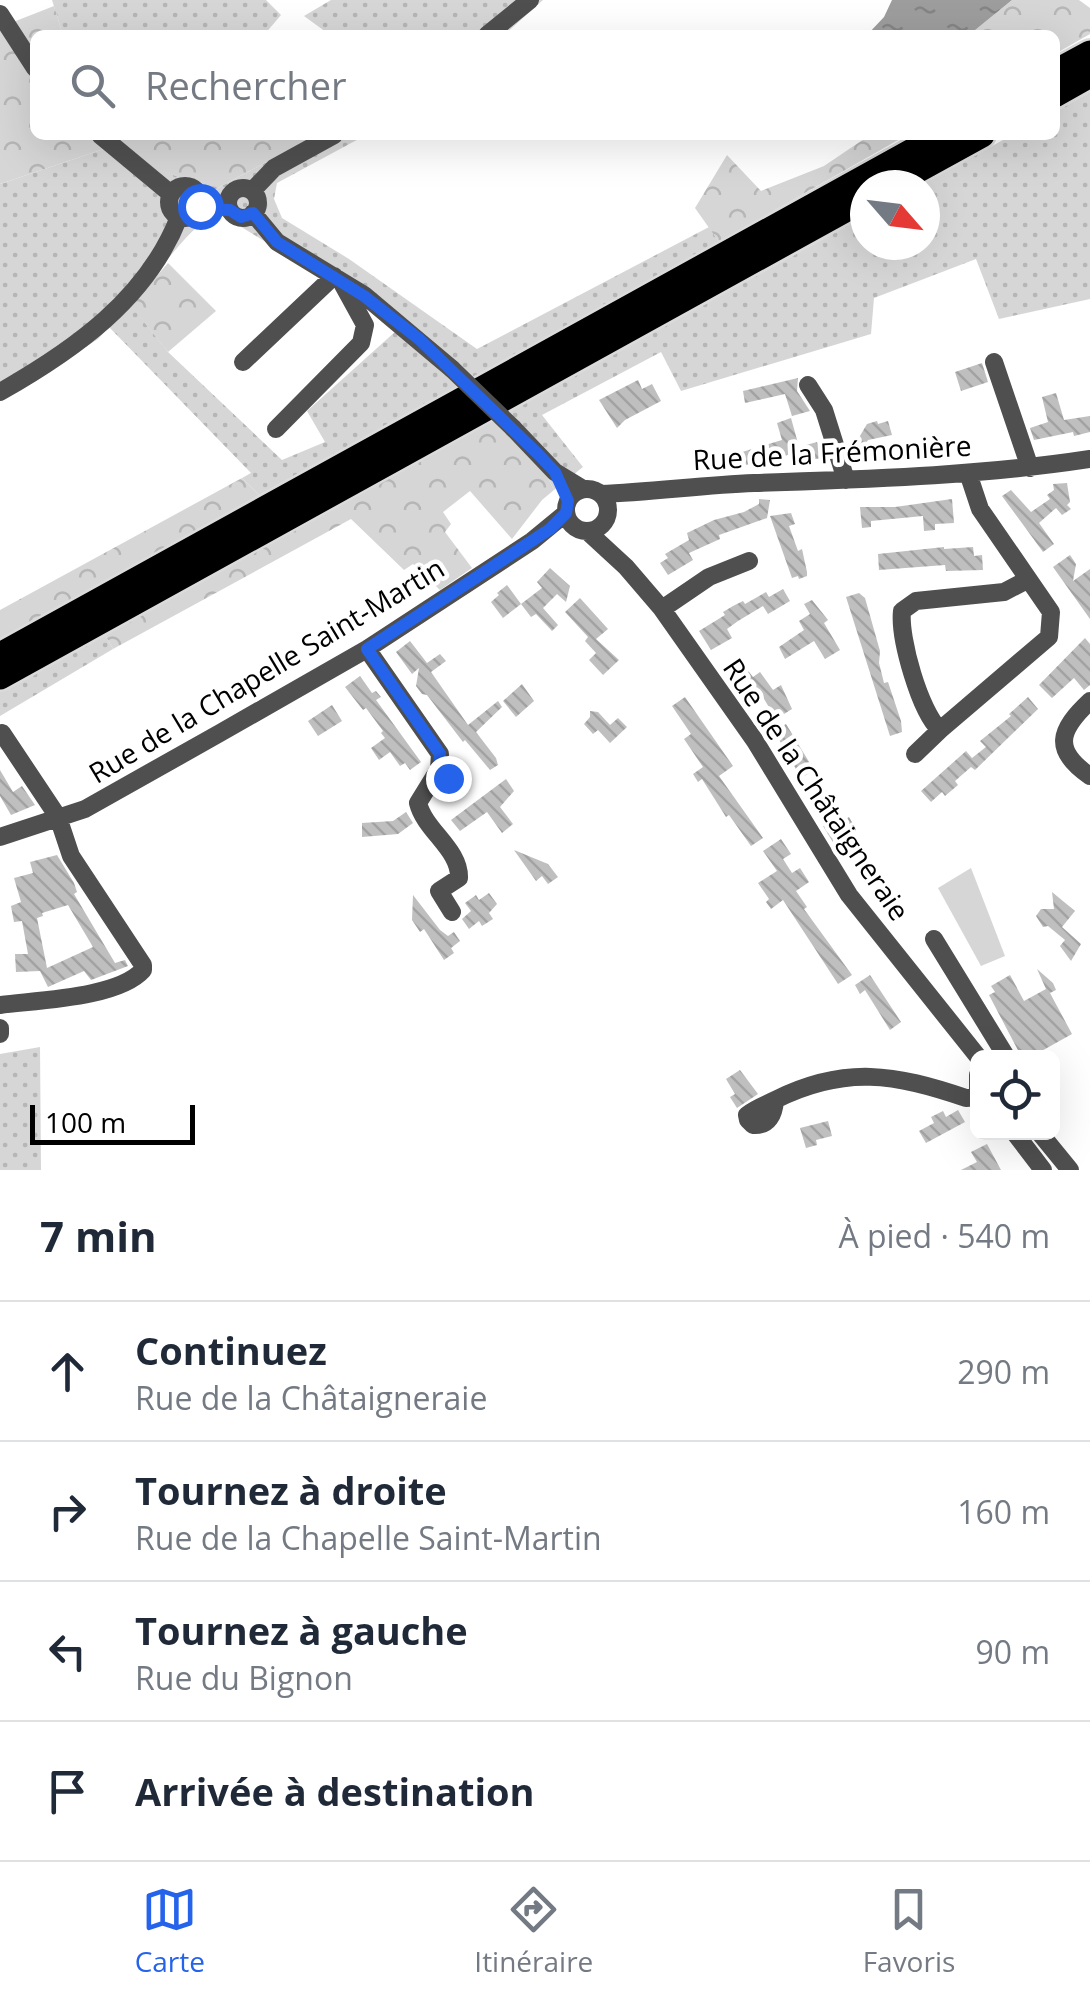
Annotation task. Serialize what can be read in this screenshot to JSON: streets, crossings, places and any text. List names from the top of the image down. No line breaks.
{"streets":{"street":["Rue de la Frémonière","Rue de la Chapelle Saint-Martin","Rue de la Châtaigneraie"]},"crossings":[["Rue de la Frémonière","Rue de la Chapelle Saint-Martin"],["Rue de la Frémonière","Rue de la Châtaigneraie"],["Rue de la Chapelle Saint-Martin","Rue de la Châtaigneraie"]],"scale_bar":"100 m","north":"bottom right","page":{"search":"Rechercher","scale":"100 m","heading":["7 min","À pied · 540 m"],"list":[["Continuez","Rue de la Châtaigneraie","290 m"],["Tournez à droite","Rue de la Chapelle Saint-Martin","160 m"],["Tournez à gauche","Rue du Bignon","90 m"],"Arrivée à destination"],"nav":["Carte","Itinéraire","Favoris"]}}
